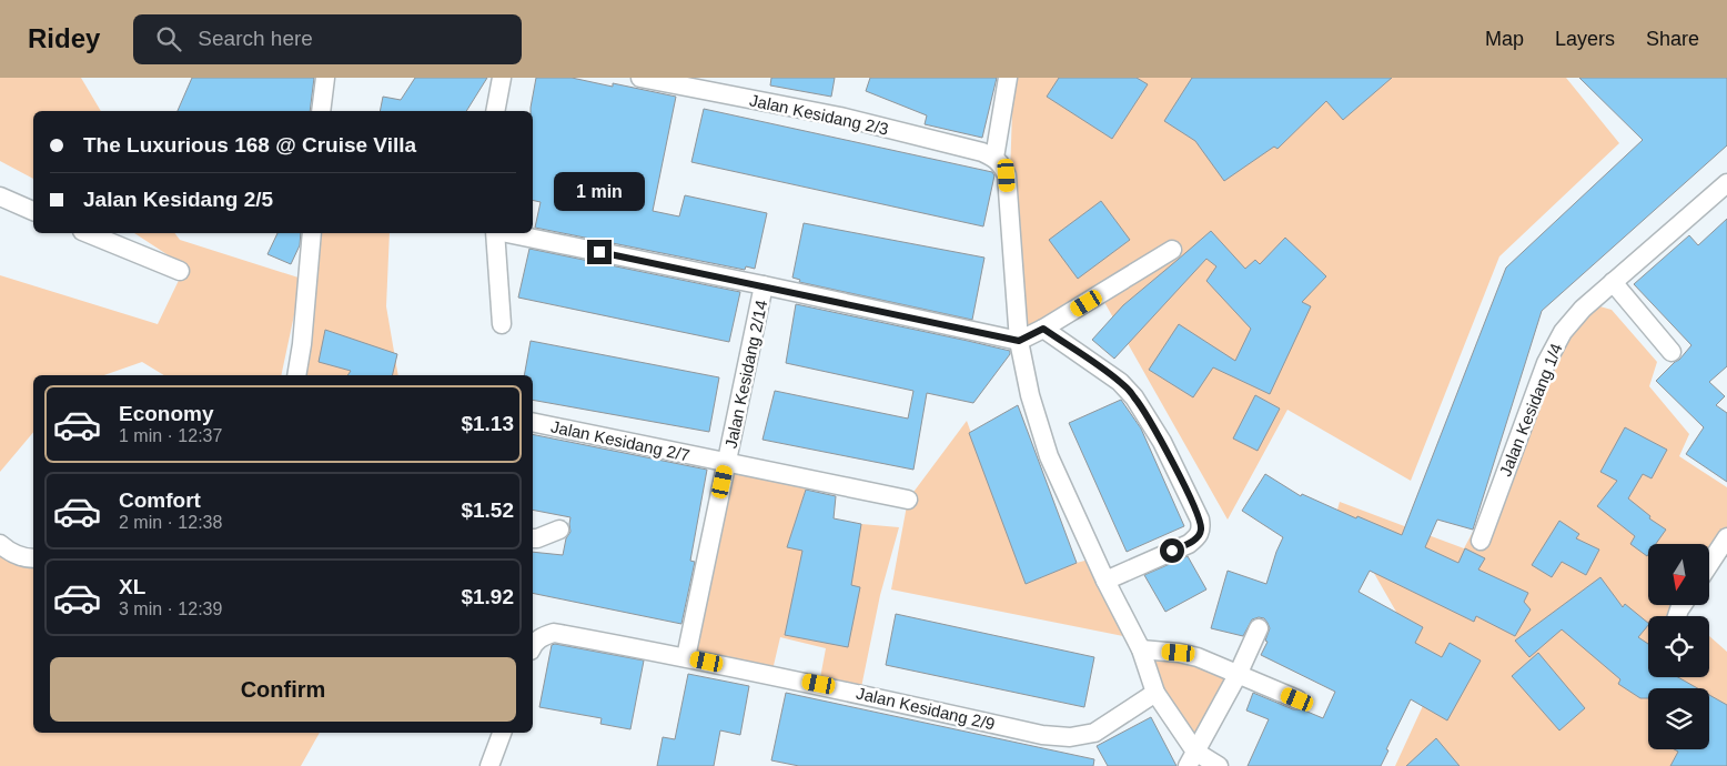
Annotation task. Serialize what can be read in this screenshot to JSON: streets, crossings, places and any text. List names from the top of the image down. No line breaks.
{"streets":{"street":["Jalan Kesidang 2/3","Jalan Kesidang 2/14","Jalan Kesidang 1/4","Jalan Kesidang 2/7","Jalan Kesidang 2/9"]},"crossings":[["Jalan Kesidang 2/14","Jalan Kesidang 2/7"],["Jalan Kesidang 2/14","Jalan Kesidang 2/9"]],"north":"bottom","page":{"header":"Ridey","search":"Search here","nav":["Map","Layers","Share"],"banner":["The Luxurious 168 @ Cruise Villa","Jalan Kesidang 2/5"],"bubble":"1 min","list":[{"name":"Economy","note":"1 min · 12:37","value":"$1.13"},{"name":"Comfort","note":"2 min · 12:38","value":"$1.52"},{"name":"XL","note":"3 min · 12:39","value":"$1.92"}],"buttons":"Confirm"}}
